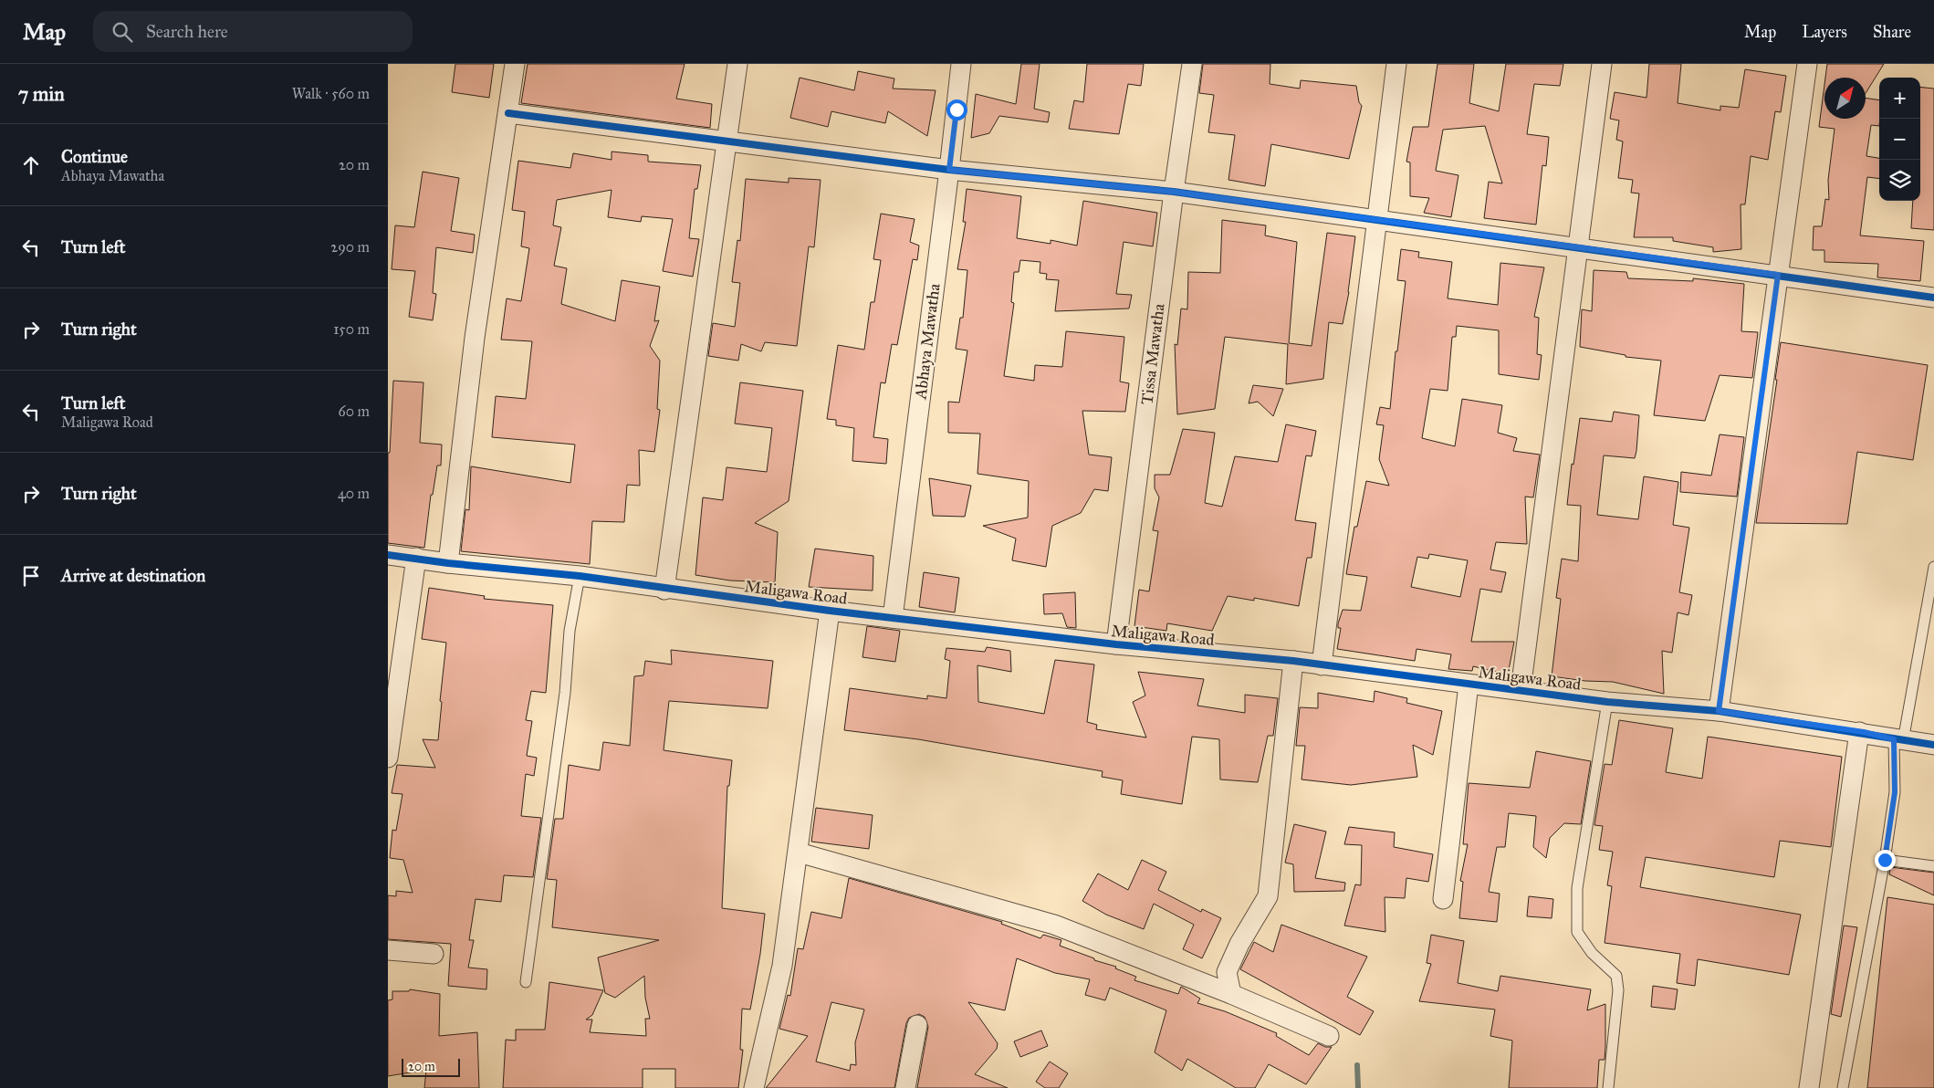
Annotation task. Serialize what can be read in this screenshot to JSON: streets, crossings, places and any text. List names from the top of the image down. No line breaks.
{"streets":{"street":["Abhaya Mawatha","Tissa Mawatha","Maligawa Road"]},"crossings":[["Abhaya Mawatha","Maligawa Road"],["Tissa Mawatha","Maligawa Road"]],"scale_bar":"20 m","north":"top right","page":{"header":"Map","search":"Search here","nav":["Map","Layers","Share"],"heading":["7 min","Walk · 560 m"],"map_buttons":["+","−"],"list":[["Continue","Abhaya Mawatha","20 m"],["Turn left","290 m"],["Turn right","150 m"],["Turn left","Maligawa Road","60 m"],["Turn right","40 m"],"Arrive at destination"],"scale":"20 m"}}
